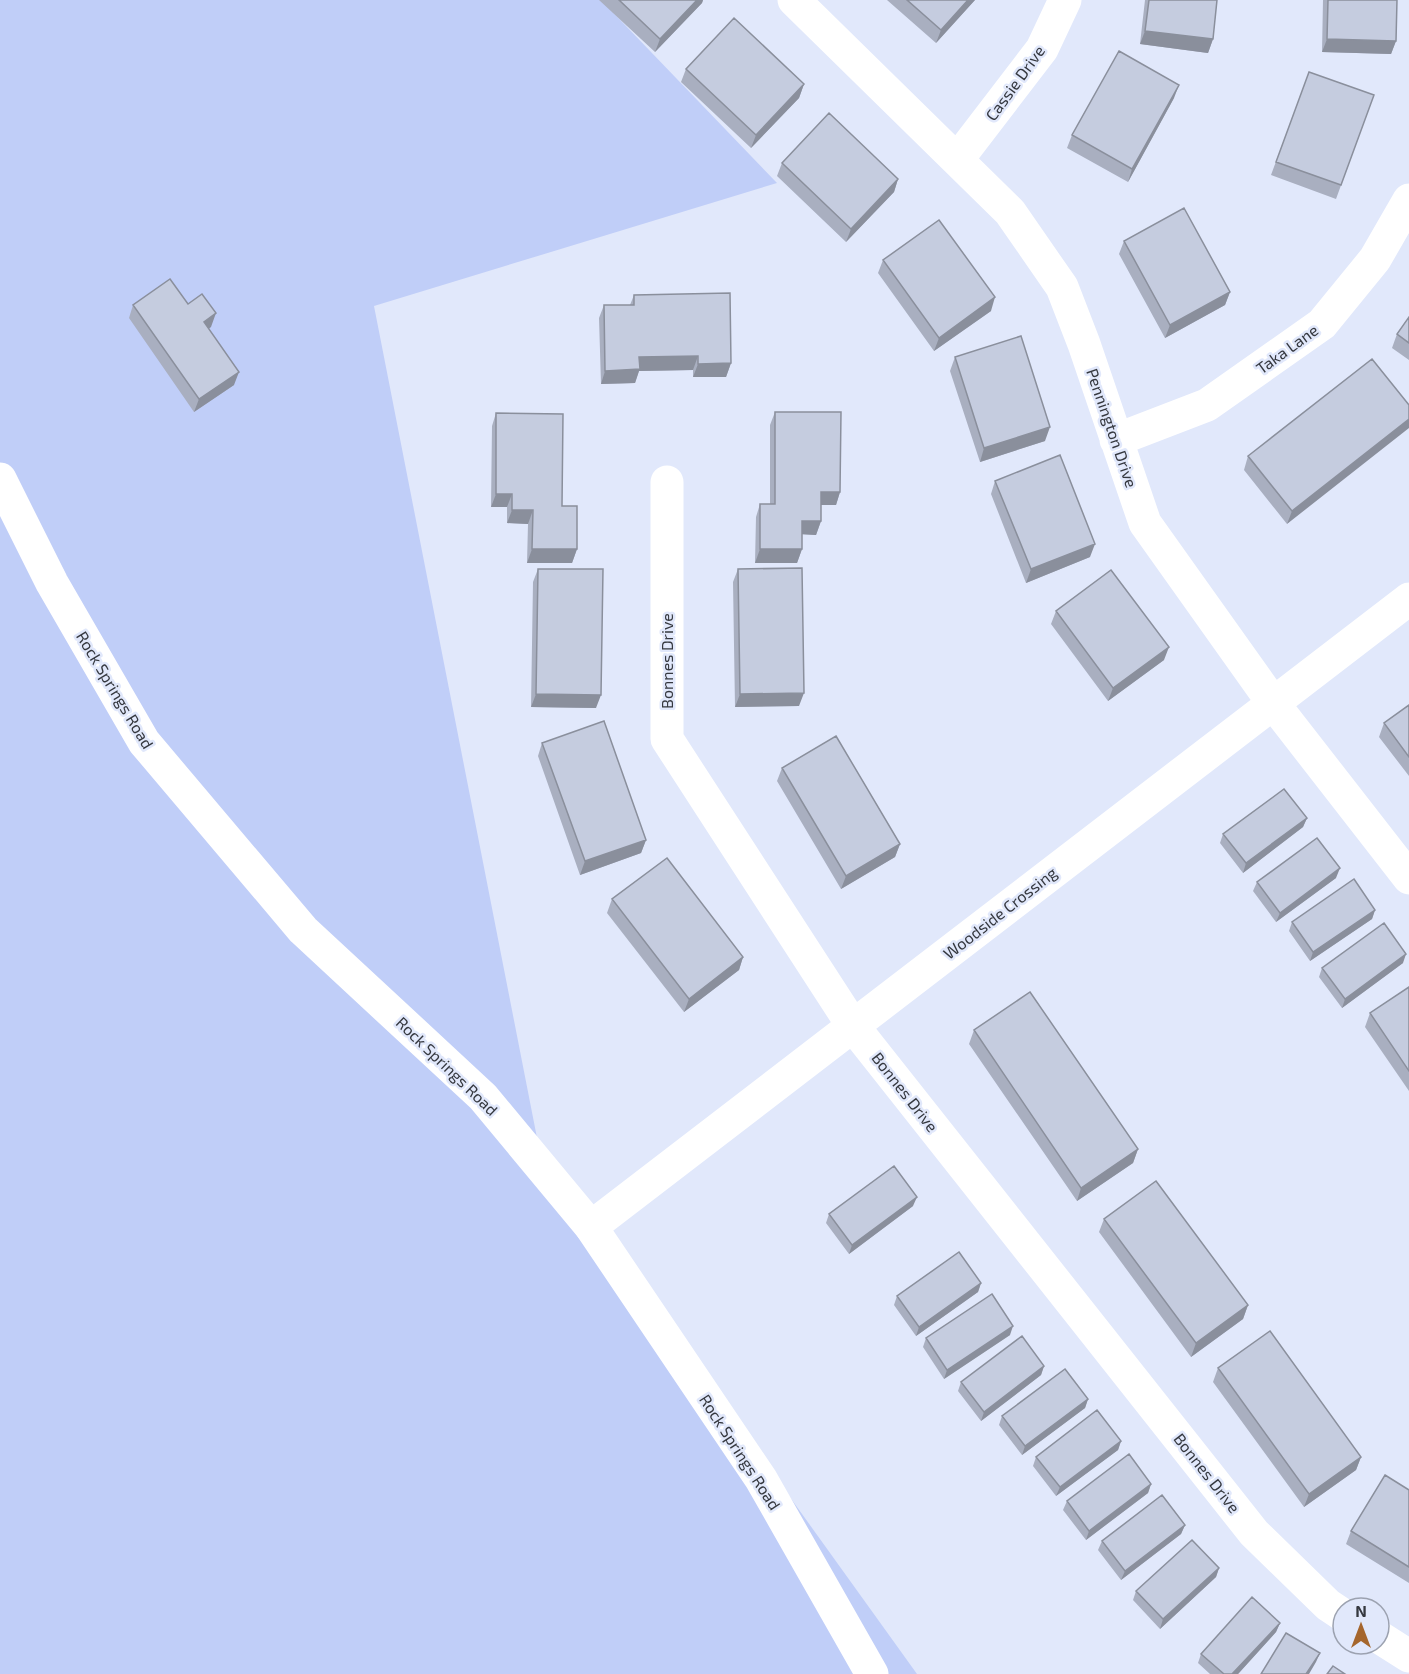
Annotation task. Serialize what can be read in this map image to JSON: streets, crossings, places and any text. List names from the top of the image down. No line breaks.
{"streets":{"street":["Cassie Drive","Taka Lane","Pennington Drive","Bonnes Drive","Rock Springs Road","Woodside Crossing"]},"crossings":[["Cassie Drive","Pennington Drive"],["Taka Lane","Pennington Drive"],["Pennington Drive","Woodside Crossing"],["Bonnes Drive","Woodside Crossing"],["Rock Springs Road","Woodside Crossing"]],"north":"top"}
